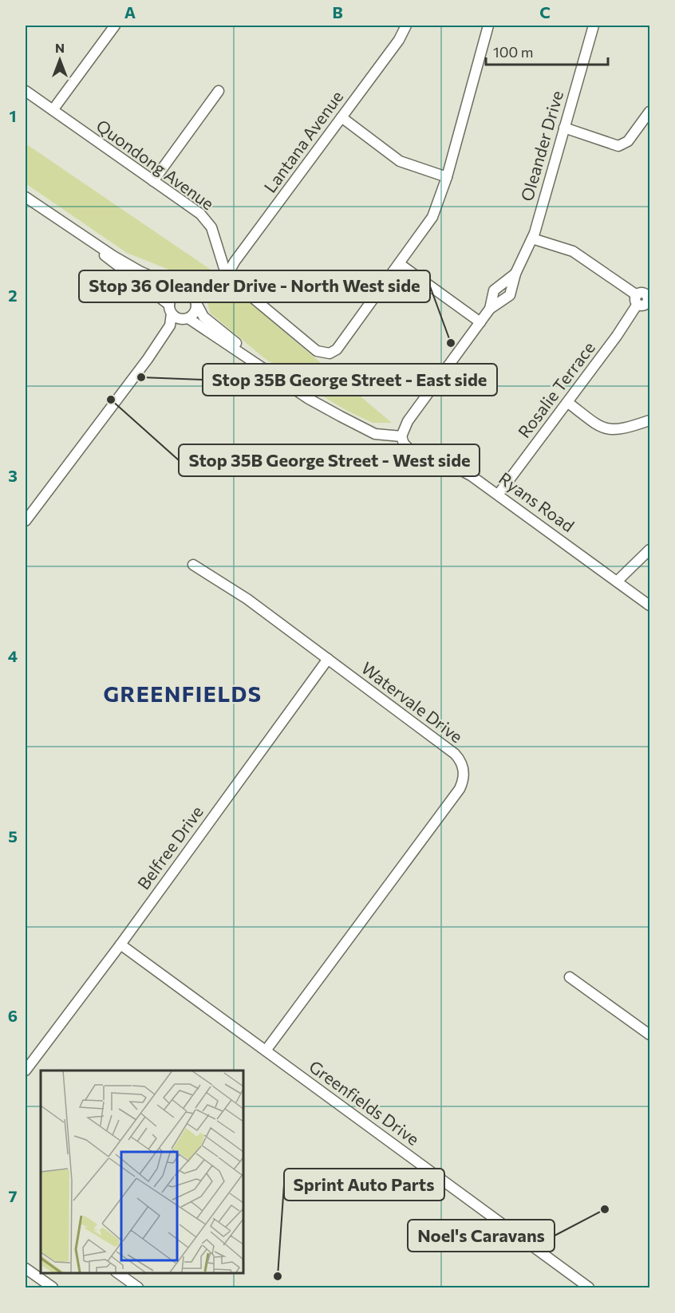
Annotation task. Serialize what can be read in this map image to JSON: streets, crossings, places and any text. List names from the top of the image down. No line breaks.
{"streets":{"street":["Lantana Avenue","Oleander Drive","Quondong Avenue","Rosalie Terrace","Ryans Road","Watervale Drive","Belfree Drive","Greenfields Drive"]},"crossings":[["Lantana Avenue","Quondong Avenue"],["Oleander Drive","Ryans Road"],["Rosalie Terrace","Ryans Road"],["Watervale Drive","Belfree Drive"],["Watervale Drive","Greenfields Drive"],["Belfree Drive","Greenfields Drive"]],"districts":["GREENFIELDS"],"places":["Stop 36 Oleander Drive - North West side","Stop 35B George Street - East side","Stop 35B George Street - West side","Noel's Caravans","Sprint Auto Parts"],"scale_bar":"100 m","north":"top","grid":{"columns":["A","B","C"],"rows":["1","2","3","4","5","6","7"]}}
